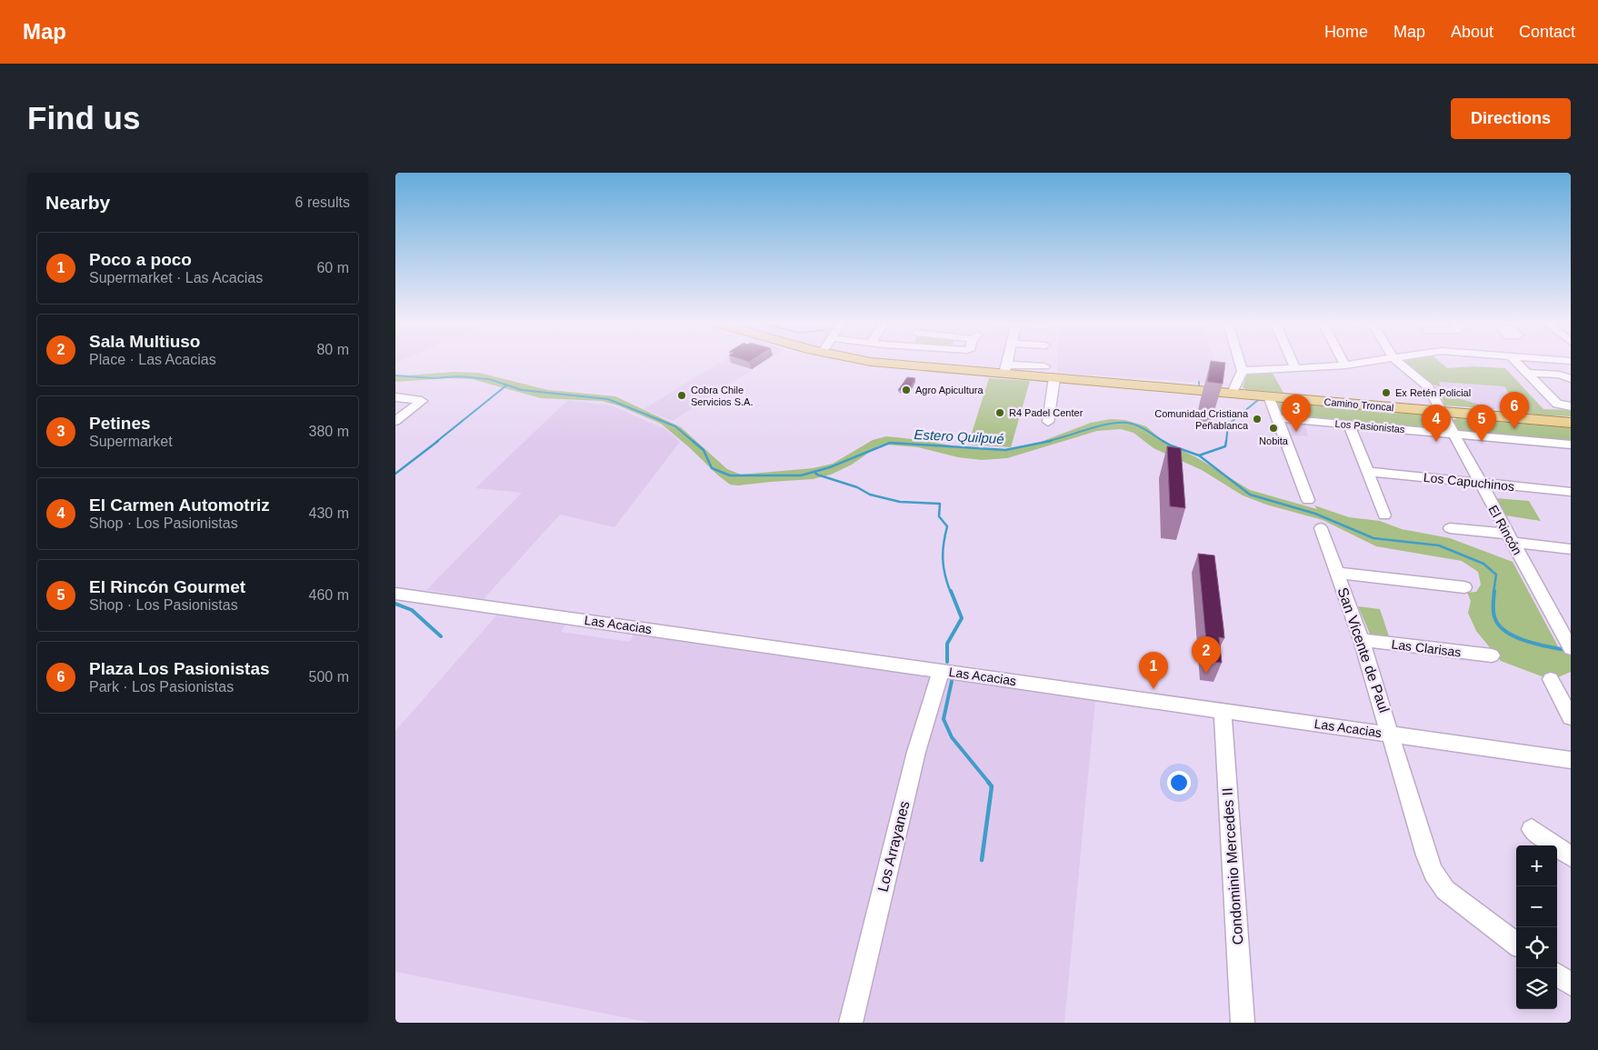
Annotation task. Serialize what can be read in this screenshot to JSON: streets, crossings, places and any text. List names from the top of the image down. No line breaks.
{"streets":{"main road":["Camino Troncal"],"street":["Los Pasionistas","Los Capuchinos","El Rincón","Las Acacias","Las Clarisas","San Vicente de Paul","Los Arrayanes","Condominio Mercedes II"]},"crossings":[["Camino Troncal","El Rincón"],["Los Pasionistas","El Rincón"],["Los Capuchinos","El Rincón"],["Las Acacias","San Vicente de Paul"],["Las Acacias","Los Arrayanes"],["Las Acacias","Condominio Mercedes II"],["Las Clarisas","San Vicente de Paul"]],"water":["Estero Quilpué"],"places":["Agro Apicultura","Ex Retén Policial","Cobra Chile Servicios S.A.","R4 Padel Center","Comunidad Cristiana Peñablanca","Nobita"],"page":{"header":"Map","nav":["Home","Map","About","Contact"],"buttons":"Directions","title":"Find us","heading":["Nearby","6 results"],"list":[{"mark":"1","name":"Poco a poco","note":"Supermarket · Las Acacias","value":"60 m"},{"mark":"2","name":"Sala Multiuso","note":"Place · Las Acacias","value":"80 m"},{"mark":"3","name":"Petines","note":"Supermarket","value":"380 m"},{"mark":"4","name":"El Carmen Automotriz","note":"Shop · Los Pasionistas","value":"430 m"},{"mark":"5","name":"El Rincón Gourmet","note":"Shop · Los Pasionistas","value":"460 m"},{"mark":"6","name":"Plaza Los Pasionistas","note":"Park · Los Pasionistas","value":"500 m"}],"pins":["6","3","4","5","2","1"],"map_buttons":["+","−"]}}
